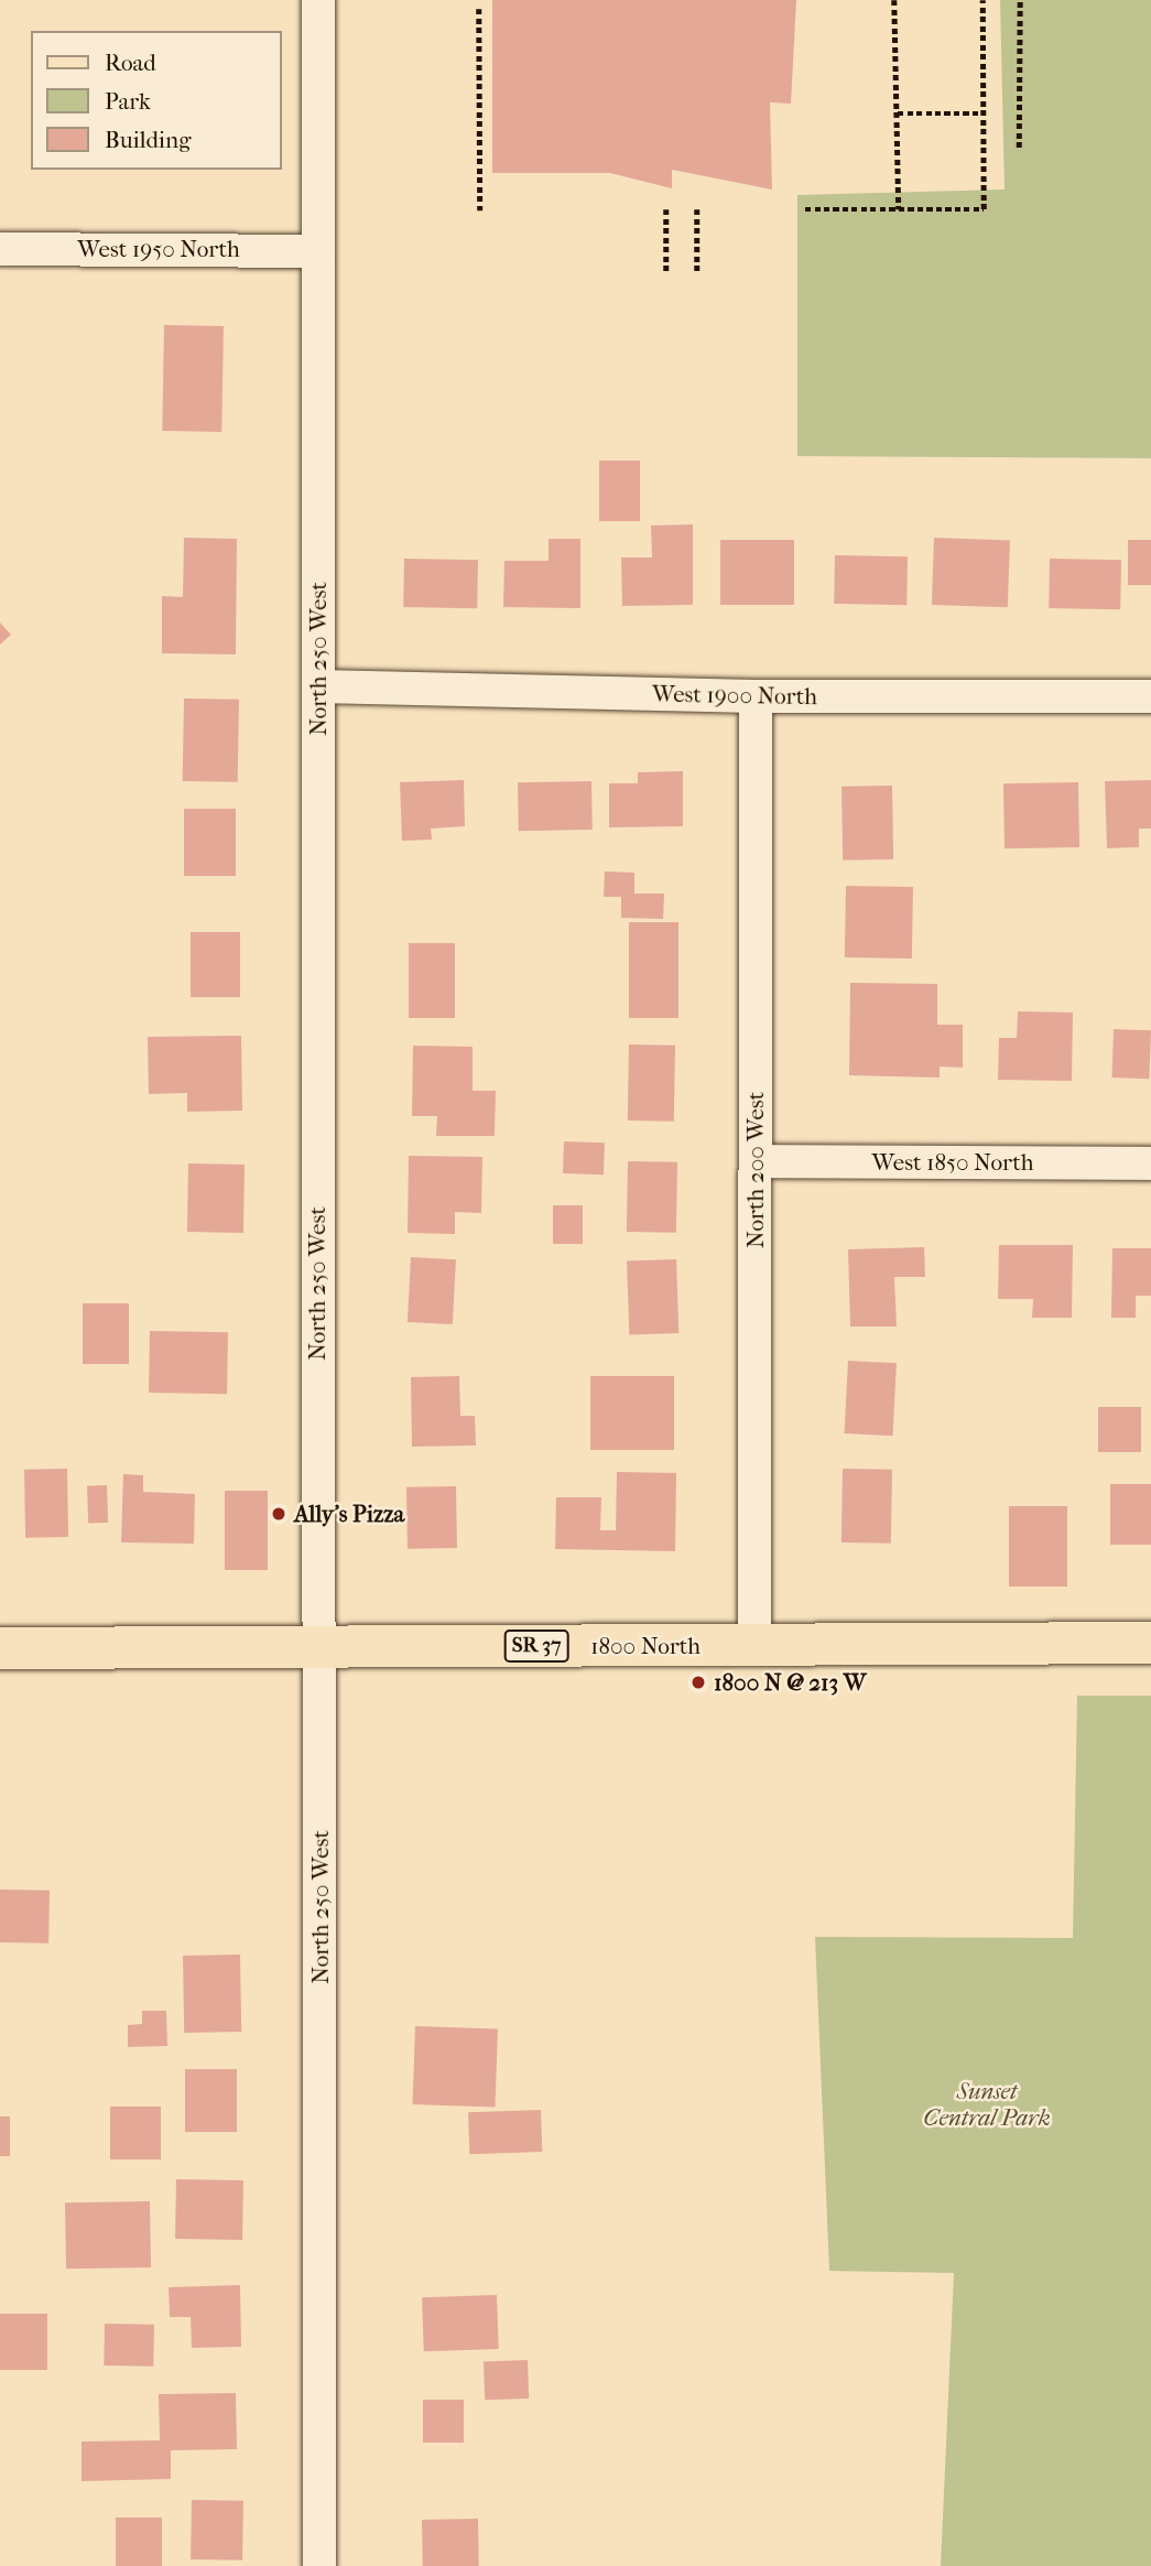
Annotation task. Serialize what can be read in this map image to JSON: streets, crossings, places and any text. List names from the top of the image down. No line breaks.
{"streets":{"main road":["SR 37","1800 North"],"street":["West 1950 North","North 250 West","West 1900 North","West 1850 North","North 200 West"]},"crossings":[["West 1950 North","North 250 West"],["North 250 West","West 1900 North"],["North 250 West","1800 North"],["West 1900 North","North 200 West"],["West 1850 North","North 200 West"],["North 200 West","1800 North"]],"parks":["Sunset Central Park"],"places":["Ally's Pizza","1800 N @ 213 W"],"legend":["Road","Park","Building"]}
